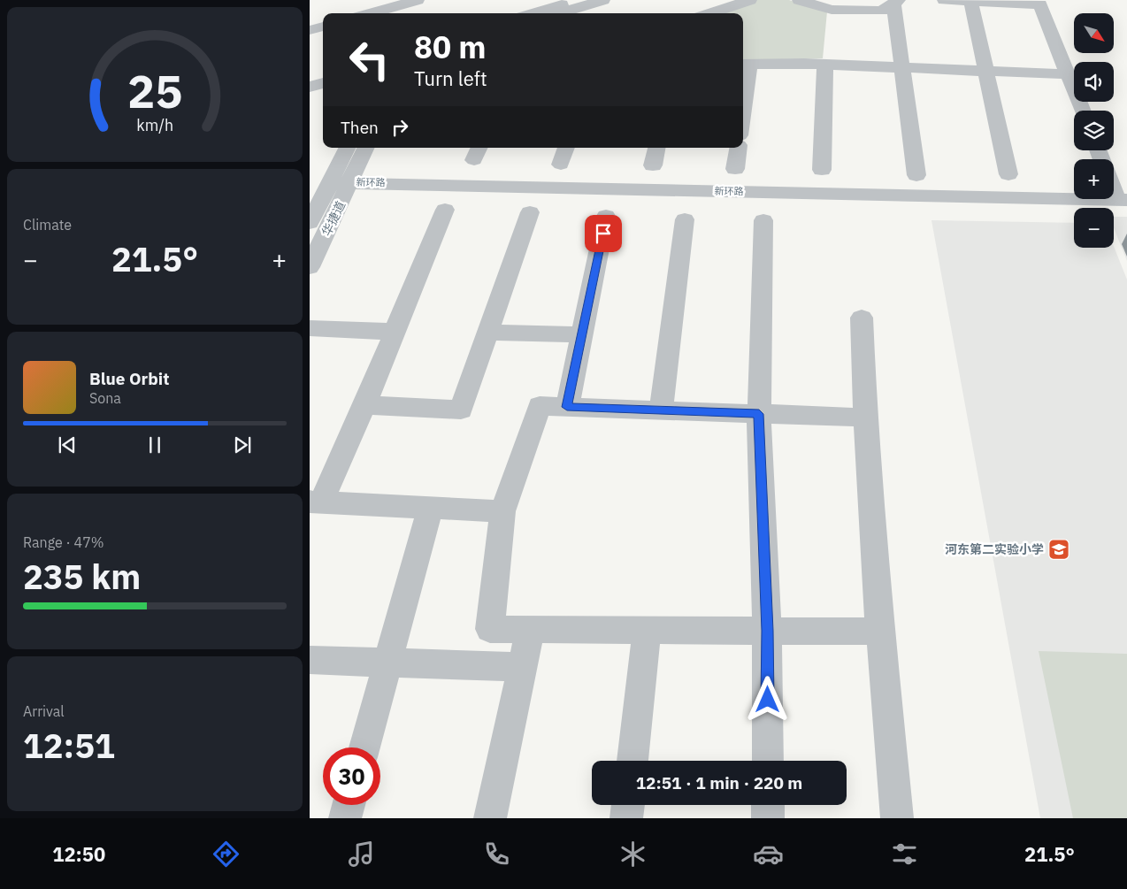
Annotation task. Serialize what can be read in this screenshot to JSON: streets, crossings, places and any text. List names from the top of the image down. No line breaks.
{"streets":{"street":["新环路","华捷道"]},"crossings":[["新环路","华捷道"]],"places":{"school or university":["河东第二实验小学"]},"north":"bottom right","page":{"map_buttons":["+","−"],"turn":["80 m","Turn left"],"then":"Then","tile":["Climate",["Range · 47%","235 km"],["Arrival","12:51"]],"heat":["−","21.5°","+"],"song":["Blue Orbit","Sona"],"limit":"30","trip":"12:51 · 1 min · 220 m","tabs":["12:50","21.5°"],"gauge":["25","km/h"]}}
